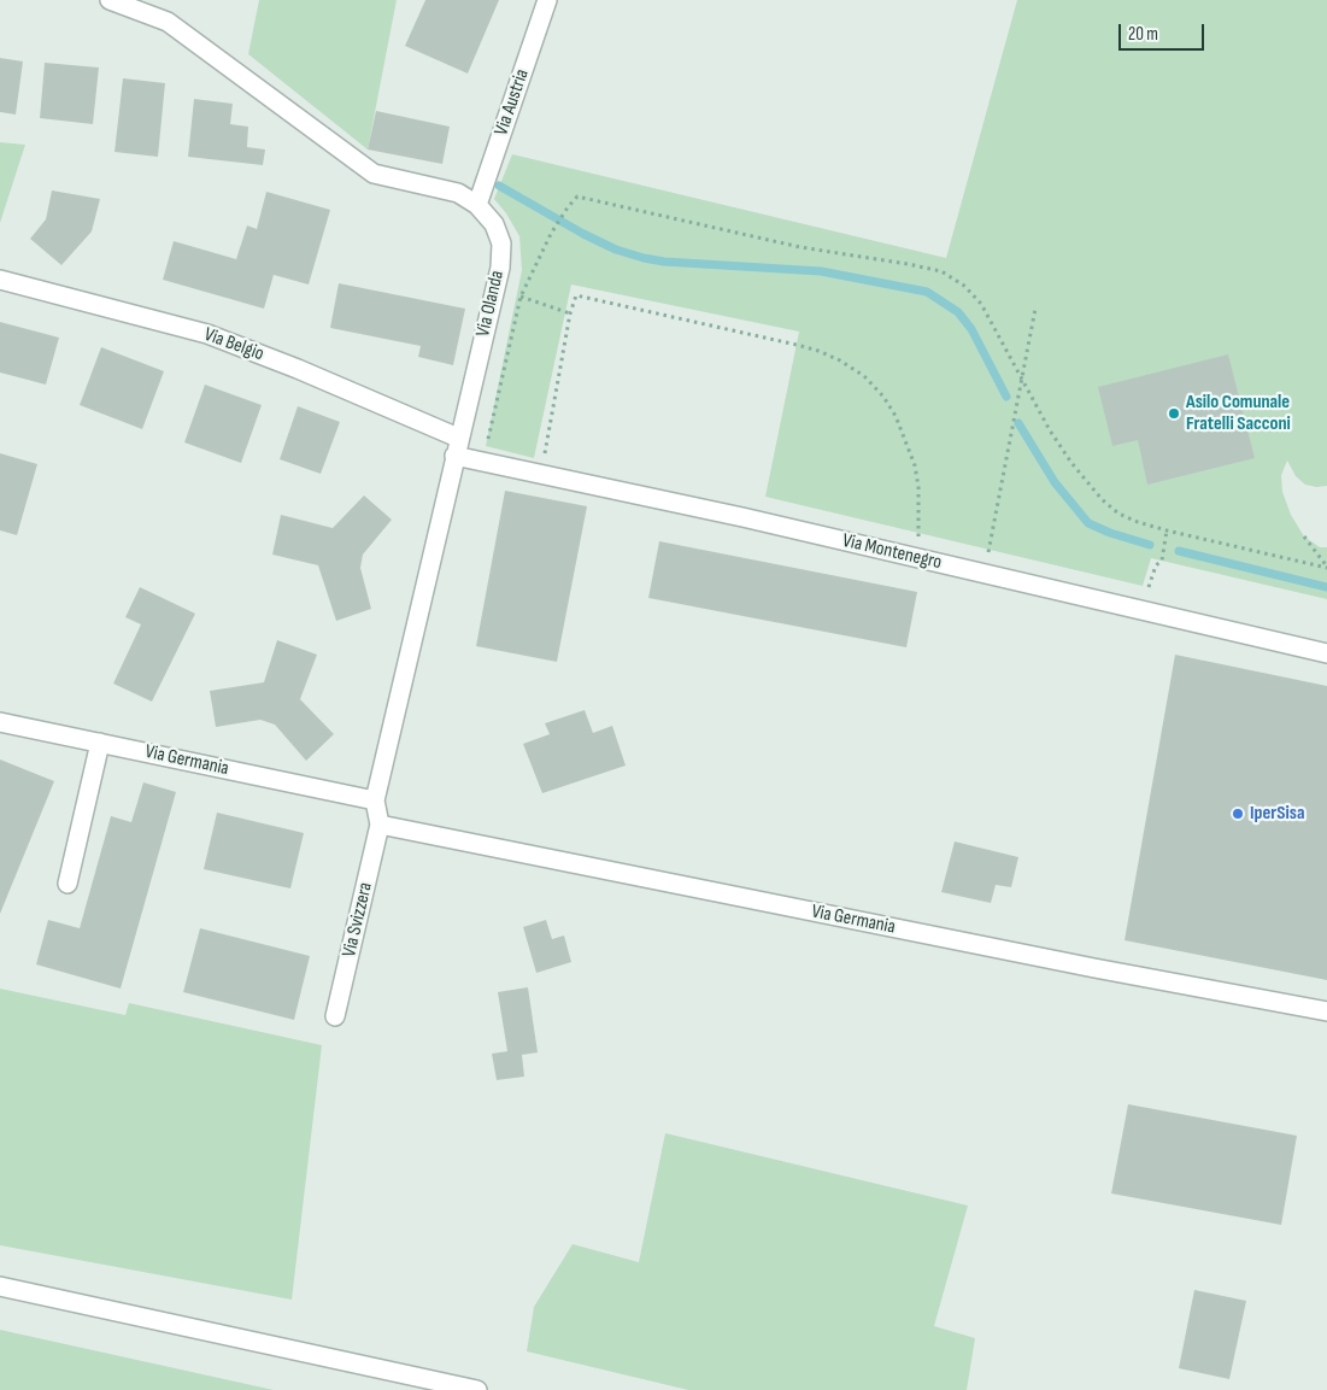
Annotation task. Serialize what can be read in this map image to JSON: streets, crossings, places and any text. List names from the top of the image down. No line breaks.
{"streets":{"street":["Via Austria","Via Olanda","Via Belgio","Via Montenegro","Via Germania","Via Svizzera"]},"crossings":[["Via Austria","Via Olanda"],["Via Olanda","Via Belgio"],["Via Olanda","Via Montenegro"],["Via Olanda","Via Germania"],["Via Olanda","Via Svizzera"],["Via Germania","Via Svizzera"]],"places":["Asilo Comunale Fratelli Sacconi","IperSisa"],"scale_bar":"20 m"}
